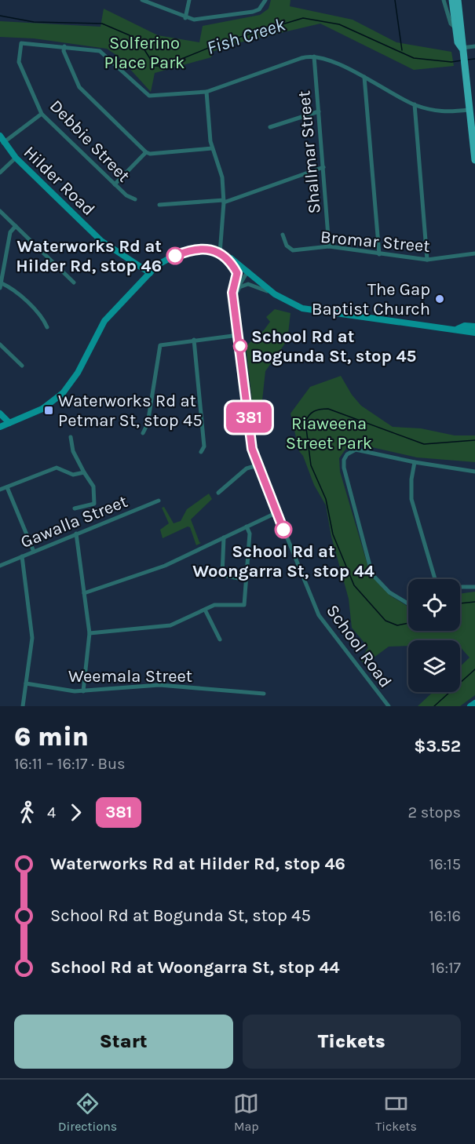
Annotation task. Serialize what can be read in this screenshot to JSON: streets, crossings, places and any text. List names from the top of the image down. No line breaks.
{"streets":{"main road":["Hilder Road"],"street":["Debbie Street","Shallmar Street","Bromar Street","Gawalla Street","School Road","Weemala Street"]},"crossings":[["Shallmar Street","Bromar Street"]],"water":["Fish Creek"],"parks":["Solferino Place Park","Riaweena Street Park"],"places":{"other":["Waterworks Rd at Hilder Rd, stop 46","The Gap Baptist Church","School Rd at Bogunda St, stop 45","School Rd at Woongarra St, stop 44"],"transit":["Waterworks Rd at Petmar St, stop 45"]},"lines":["bus line 381"],"page":{"on_map":"381","heading":["6 min","16:11 – 16:17 · Bus","$3.52"],"legs":["4","381","2 stops"],"list":[{"name":"Waterworks Rd at Hilder Rd, stop 46","value":"16:15"},{"name":"School Rd at Bogunda St, stop 45","value":"16:16"},{"name":"School Rd at Woongarra St, stop 44","value":"16:17"}],"buttons":["Start","Tickets"],"tabs":["Directions","Map","Tickets"]}}
